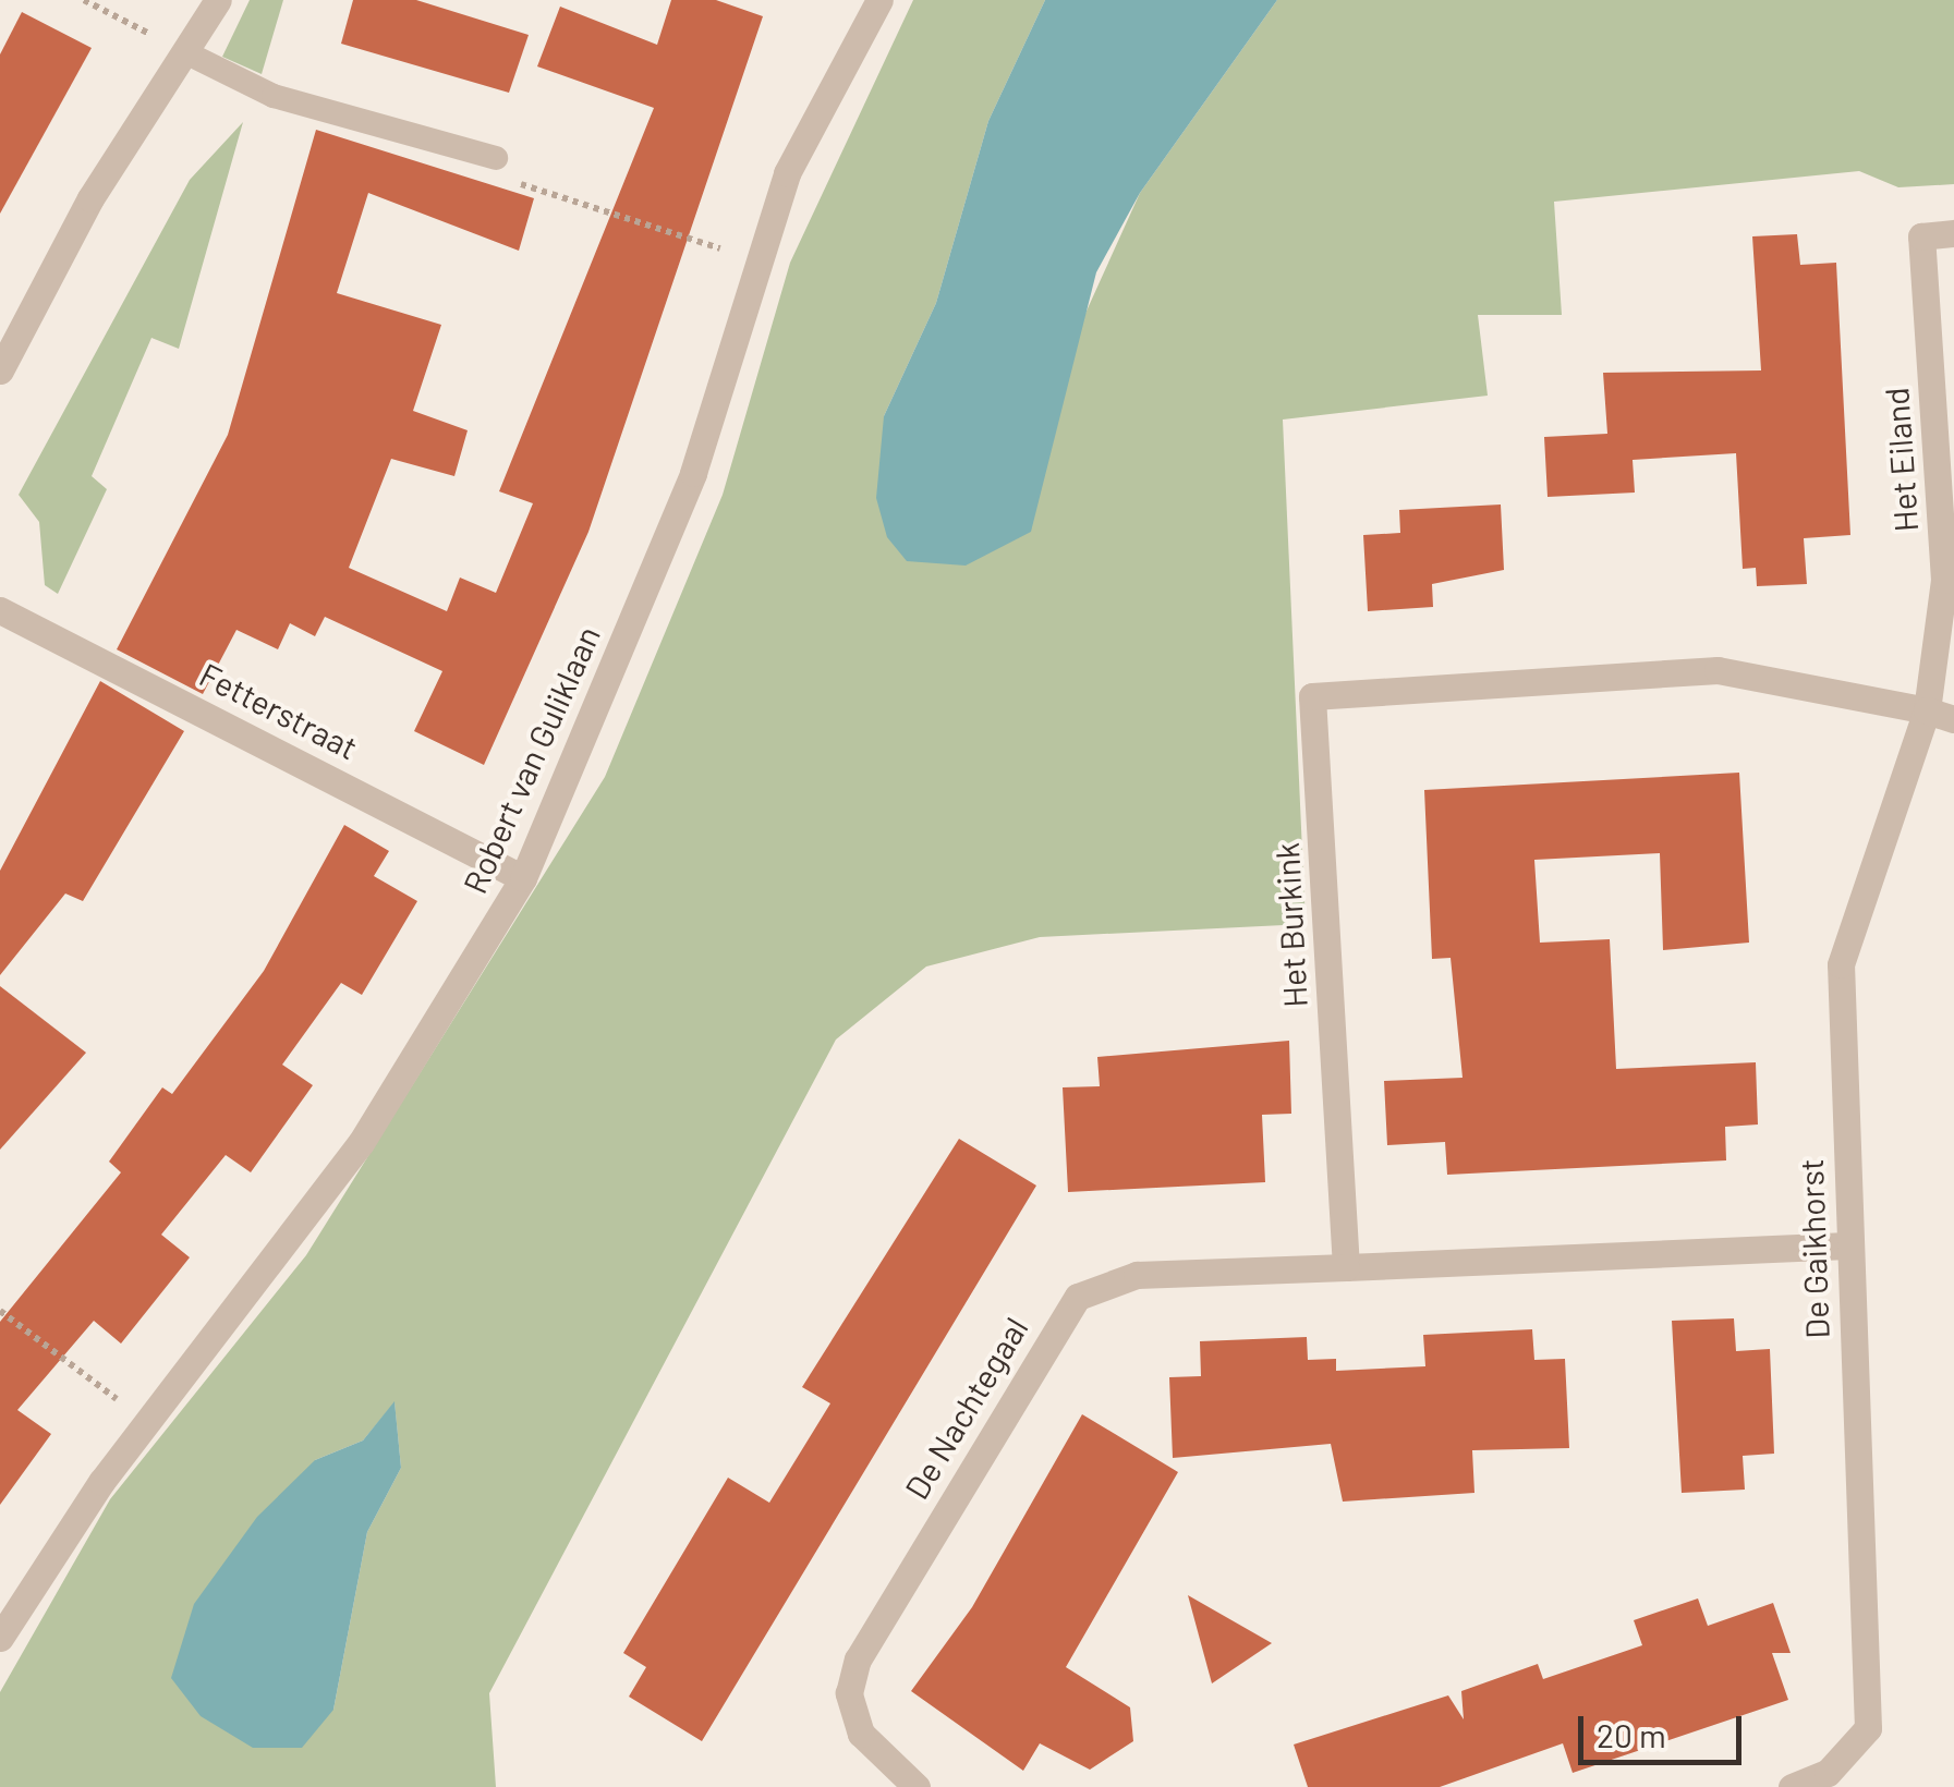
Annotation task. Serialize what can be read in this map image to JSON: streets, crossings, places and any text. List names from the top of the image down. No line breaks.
{"streets":{"street":["Het Eiland","Fetterstraat","Robert van Guliklaan","Het Burkink","De Gaikhorst","De Nachtegaal"]},"crossings":[["Het Eiland","Het Burkink"],["Het Eiland","De Gaikhorst"],["Fetterstraat","Robert van Guliklaan"],["Het Burkink","De Gaikhorst"],["Het Burkink","De Nachtegaal"]],"scale_bar":"20 m"}
